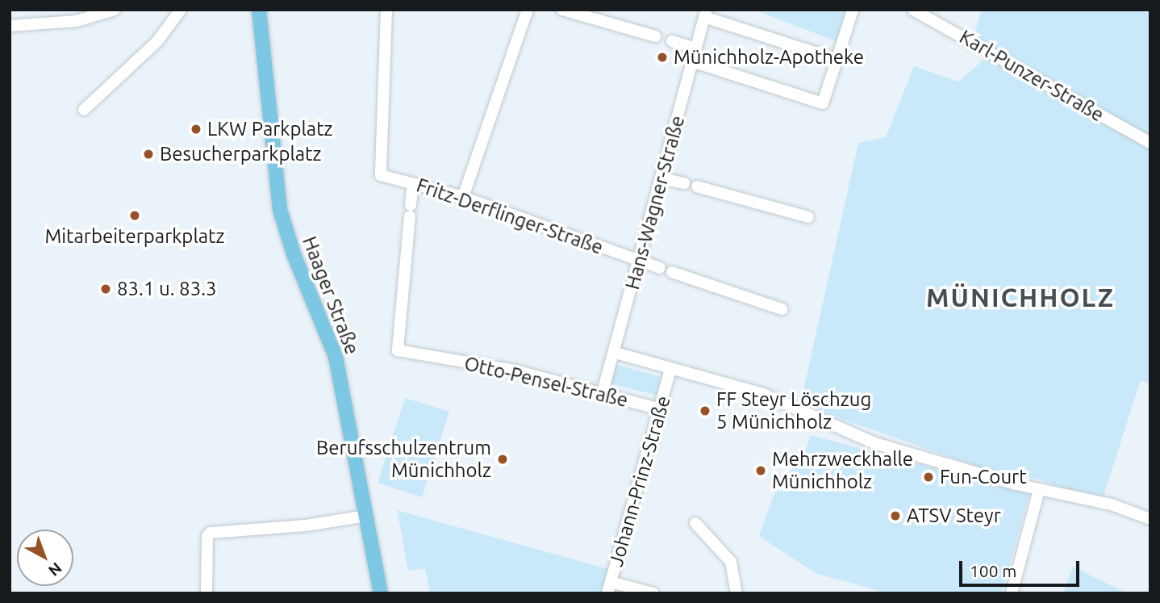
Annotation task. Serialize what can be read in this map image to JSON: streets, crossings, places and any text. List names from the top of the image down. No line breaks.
{"streets":{"main road":["Haager Straße"],"street":["Karl-Punzer-Straße","Hans-Wagner-Straße","Fritz-Derflinger-Straße","Otto-Pensel-Straße","Johann-Prinz-Straße"]},"crossings":[["Hans-Wagner-Straße","Fritz-Derflinger-Straße"],["Hans-Wagner-Straße","Otto-Pensel-Straße"],["Fritz-Derflinger-Straße","Otto-Pensel-Straße"],["Otto-Pensel-Straße","Johann-Prinz-Straße"]],"districts":["MÜNICHHOLZ"],"places":["Münichholz-Apotheke","LKW Parkplatz","Besucherparkplatz","Mitarbeiterparkplatz","83.1 u. 83.3","FF Steyr Löschzug 5 Münichholz","Berufsschulzentrum Münichholz","Mehrzweckhalle Münichholz","Fun-Court","ATSV Steyr"],"scale_bar":"100 m","north":"bottom right"}
